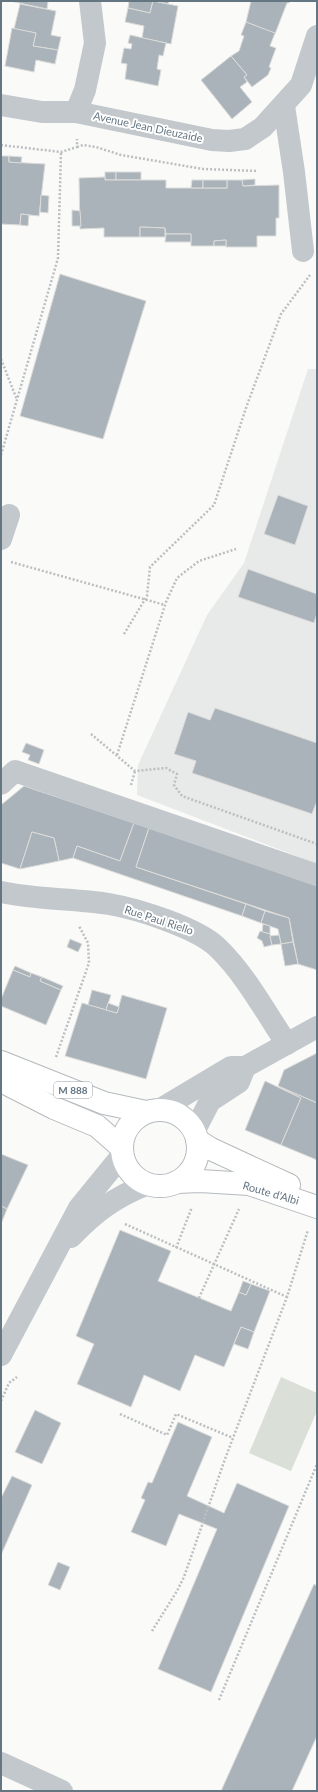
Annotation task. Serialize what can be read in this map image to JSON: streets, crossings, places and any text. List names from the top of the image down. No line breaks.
{"streets":{"main road":["M 888","Route d'Albi"],"street":["Avenue Jean Dieuzaide","Rue Paul Riello"]},"crossings":[["M 888","Route d'Albi"]]}
